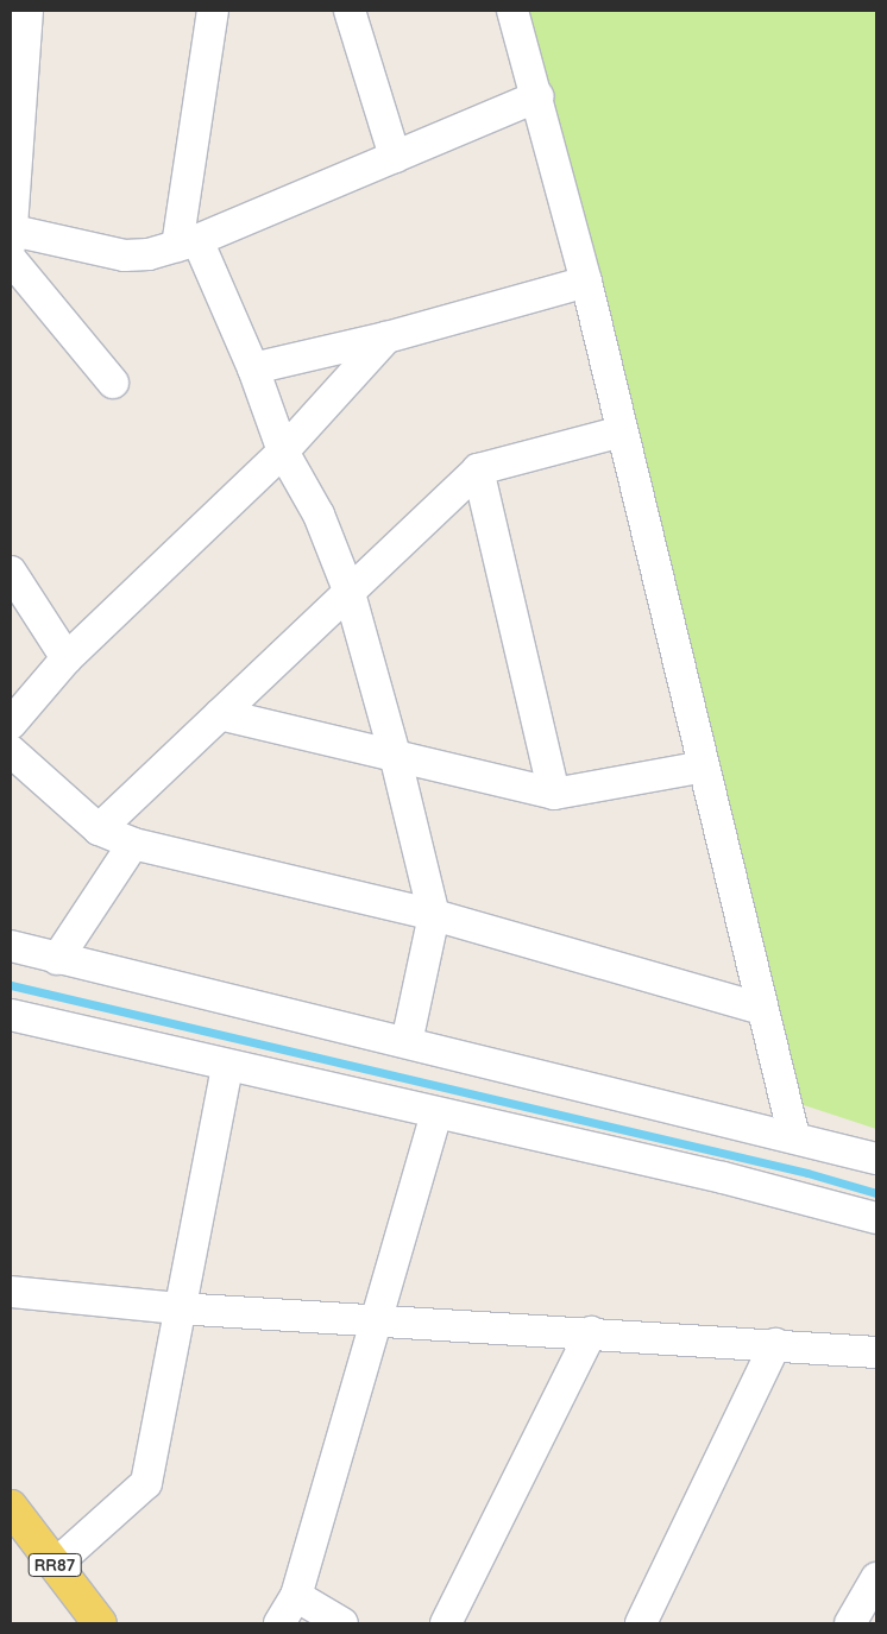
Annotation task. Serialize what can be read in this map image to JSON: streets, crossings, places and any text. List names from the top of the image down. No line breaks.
{"streets":{"main road":["RR87"]}}
